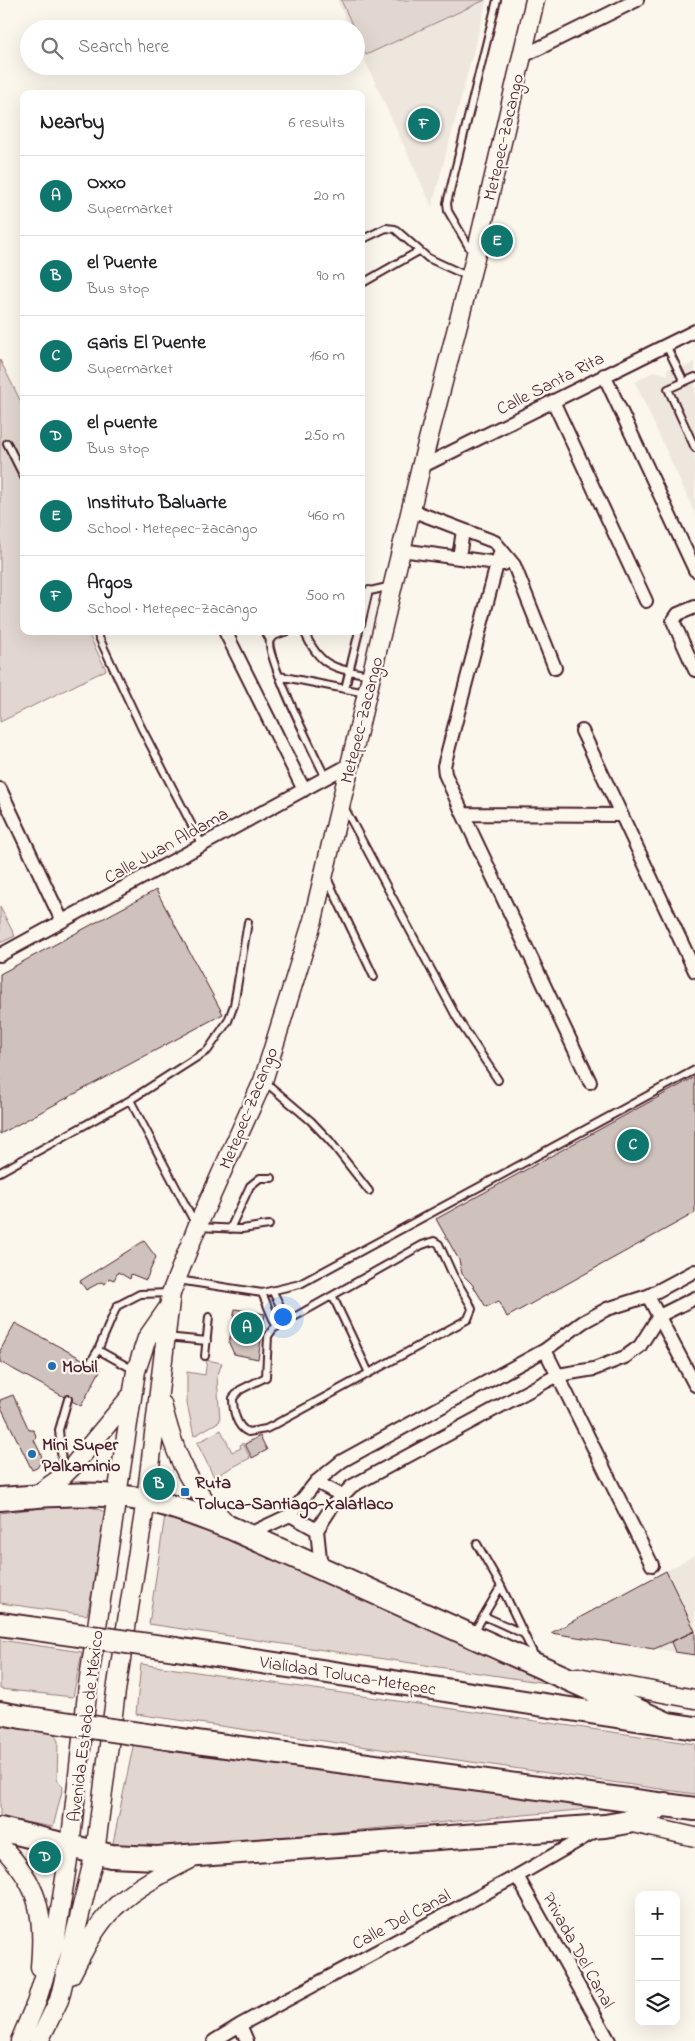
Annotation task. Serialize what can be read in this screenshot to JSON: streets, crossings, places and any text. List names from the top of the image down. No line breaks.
{"streets":{"highway":["Vialidad Toluca-Metepec"],"main road":["Metepec-Zacango","Avenida Estado de México"],"street":["Calle Santa Rita","Calle Juan Aldama","Calle Del Canal","Privada Del Canal"]},"crossings":[["Metepec-Zacango","Calle Santa Rita"],["Metepec-Zacango","Calle Juan Aldama"],["Metepec-Zacango","Avenida Estado de México"],["Calle Del Canal","Privada Del Canal"]],"places":{"other":["Mobil","Mini Super Palkaminio"],"transit":["Ruta Toluca-Santiago-Xalatlaco"]},"page":{"search":"Search here","heading":["Nearby","6 results"],"pins":["F","E","C","A","B","D"],"list":[{"mark":"A","name":"Oxxo","note":"Supermarket","value":"20 m"},{"mark":"B","name":"el Puente","note":"Bus stop","value":"90 m"},{"mark":"C","name":"Garis El Puente","note":"Supermarket","value":"160 m"},{"mark":"D","name":"el puente","note":"Bus stop","value":"250 m"},{"mark":"E","name":"Instituto Baluarte","note":"School · Metepec-Zacango","value":"460 m"},{"mark":"F","name":"Argos","note":"School · Metepec-Zacango","value":"500 m"}],"map_buttons":["+","−"]}}
